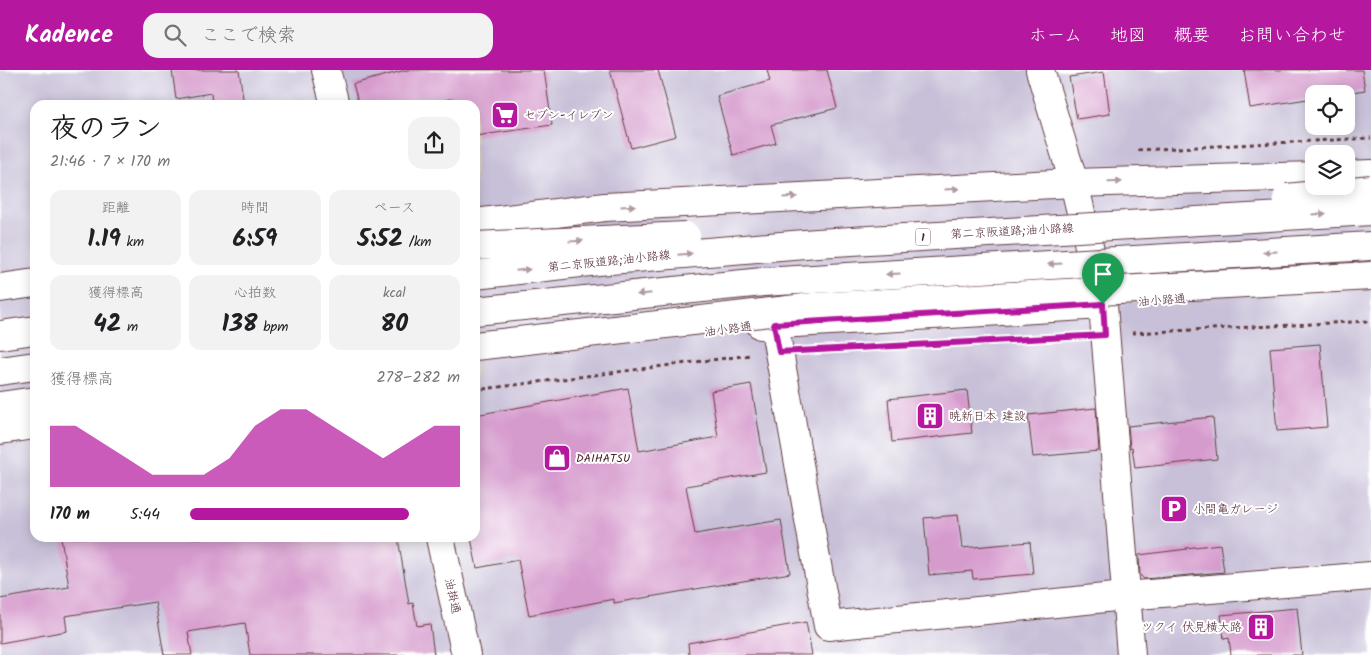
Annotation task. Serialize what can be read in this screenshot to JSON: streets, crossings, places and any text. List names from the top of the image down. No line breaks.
{"streets":{"main road":["第二京阪道路;油小路線","1","油小路通","油掛通"]},"places":{"supermarket":["セブン-イレブン"],"building":["暁新日本 建設","ツクイ 伏見横大路"],"shop":["DAIHATSU"],"parking":["小間亀ガレージ"]},"page":{"header":"Kadence","search":"ここで検索","nav":["ホーム","地図","概要","お問い合わせ"],"heading":["夜のラン","21:46 · 7 × 170 m"],"stats":[["距離","1.19 km"],["時間","6:59"],["ペース","5:52 /km"],["獲得標高","42 m"],["心拍数","138 bpm"],["kcal","80"]],"chart":["獲得標高","278–282 m"],"list":[{"name":"170 m","note":"5:44"}]}}
